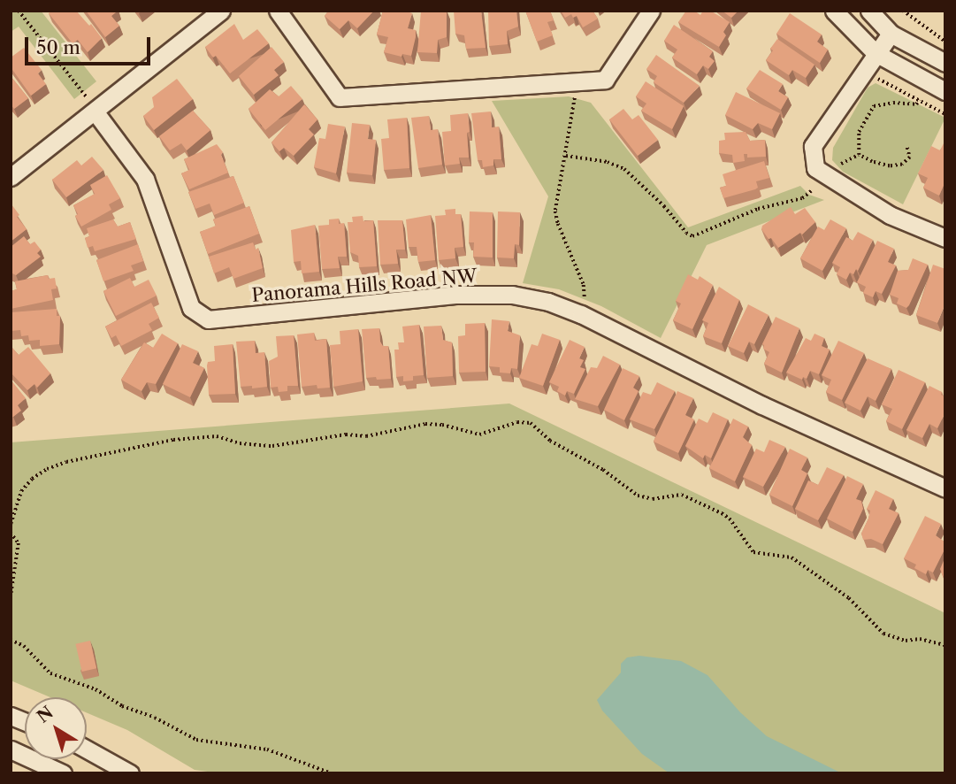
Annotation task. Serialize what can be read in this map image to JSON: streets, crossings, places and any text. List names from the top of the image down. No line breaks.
{"streets":{"street":["Panorama Hills Road NW"]},"scale_bar":"50 m","north":"top left"}
